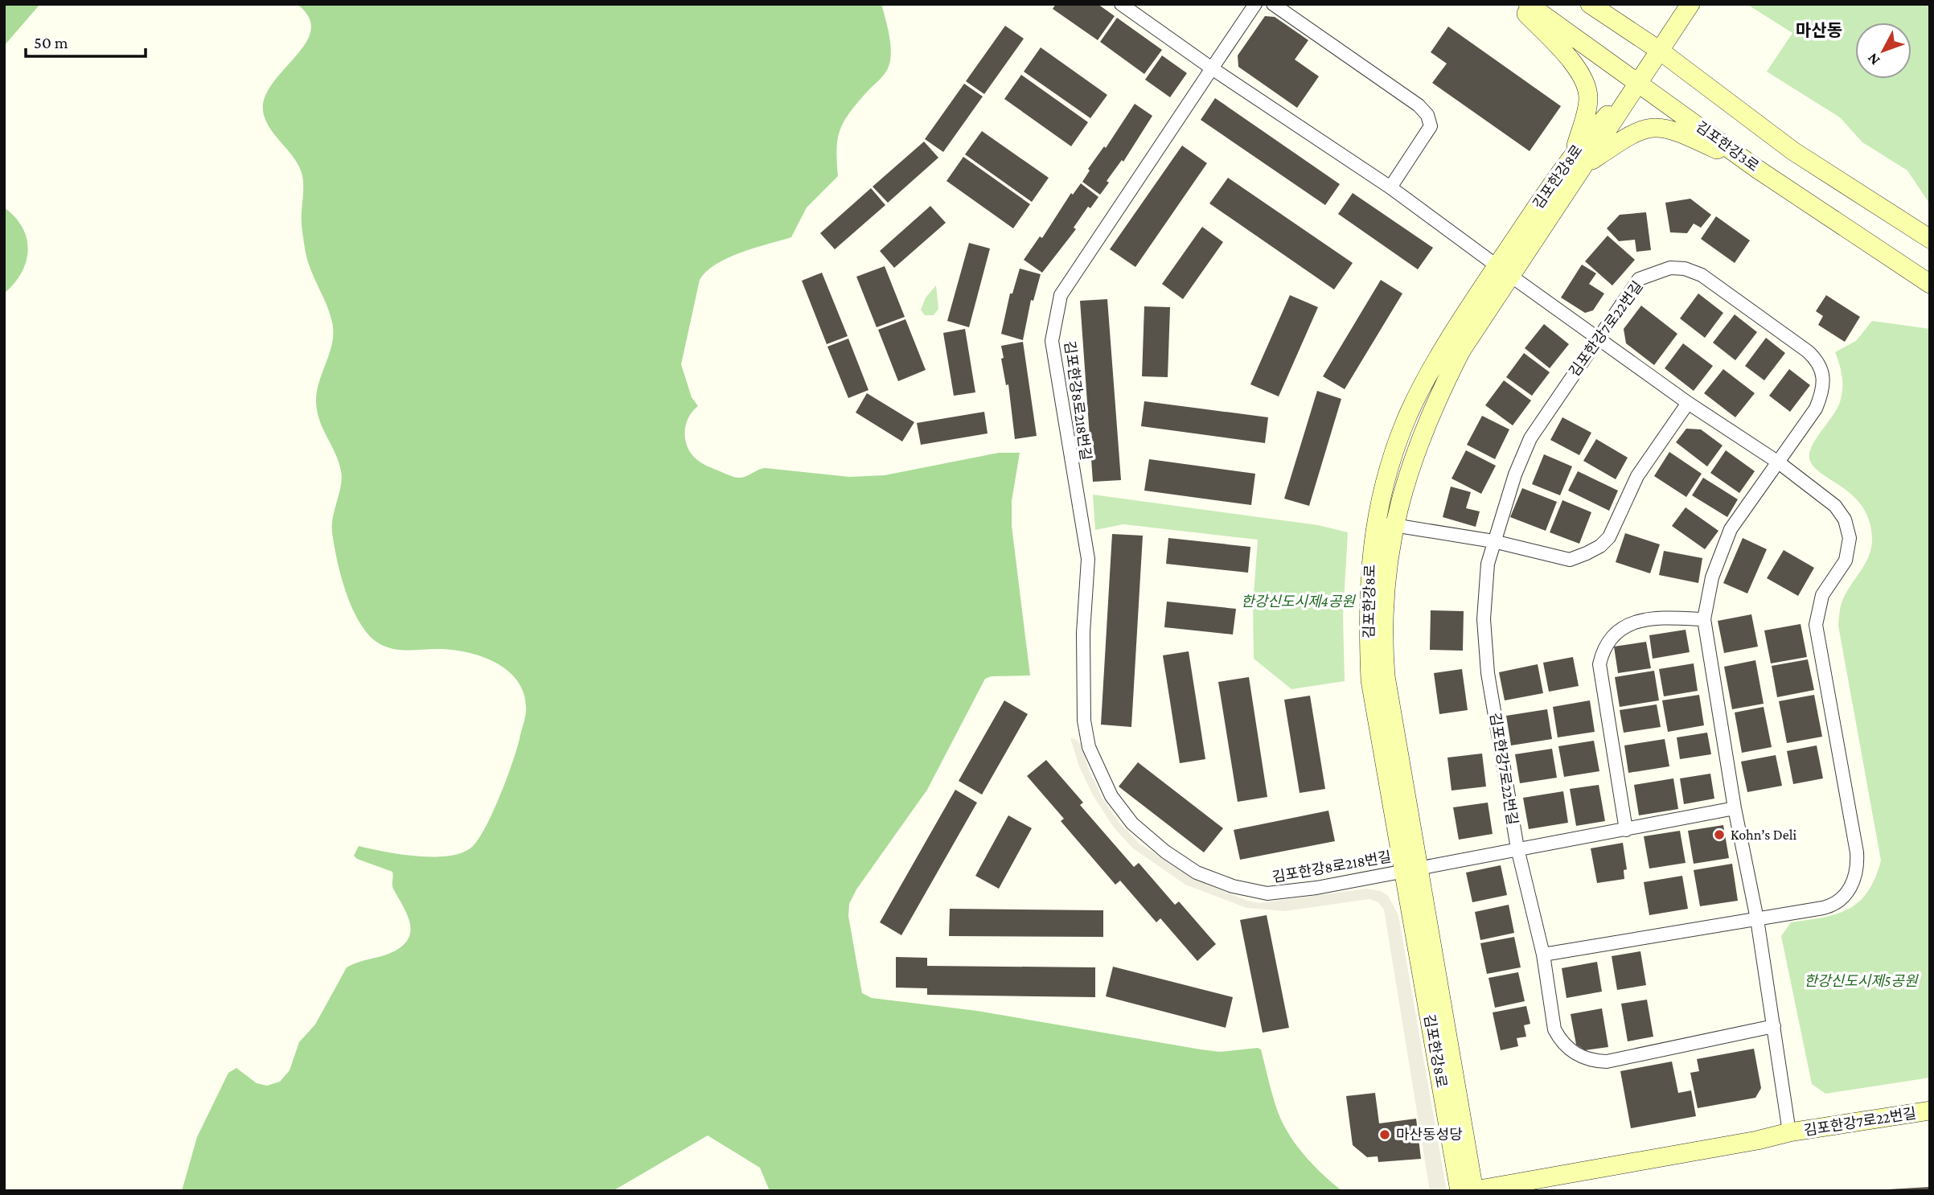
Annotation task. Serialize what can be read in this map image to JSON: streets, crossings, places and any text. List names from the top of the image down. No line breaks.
{"streets":{"street":["김포한강3로","김포한강8로","김포한강7로22번길","김포한강8로218번길"]},"crossings":[["김포한강3로","김포한강8로"],["김포한강8로","김포한강7로22번길"],["김포한강8로","김포한강8로218번길"],["김포한강7로22번길","김포한강8로218번길"]],"districts":["마산동"],"parks":["한강신도시제4공원","한강신도시제5공원"],"places":["Kohn’s Deli","마산동성당"],"scale_bar":"50 m","north":"bottom left"}
